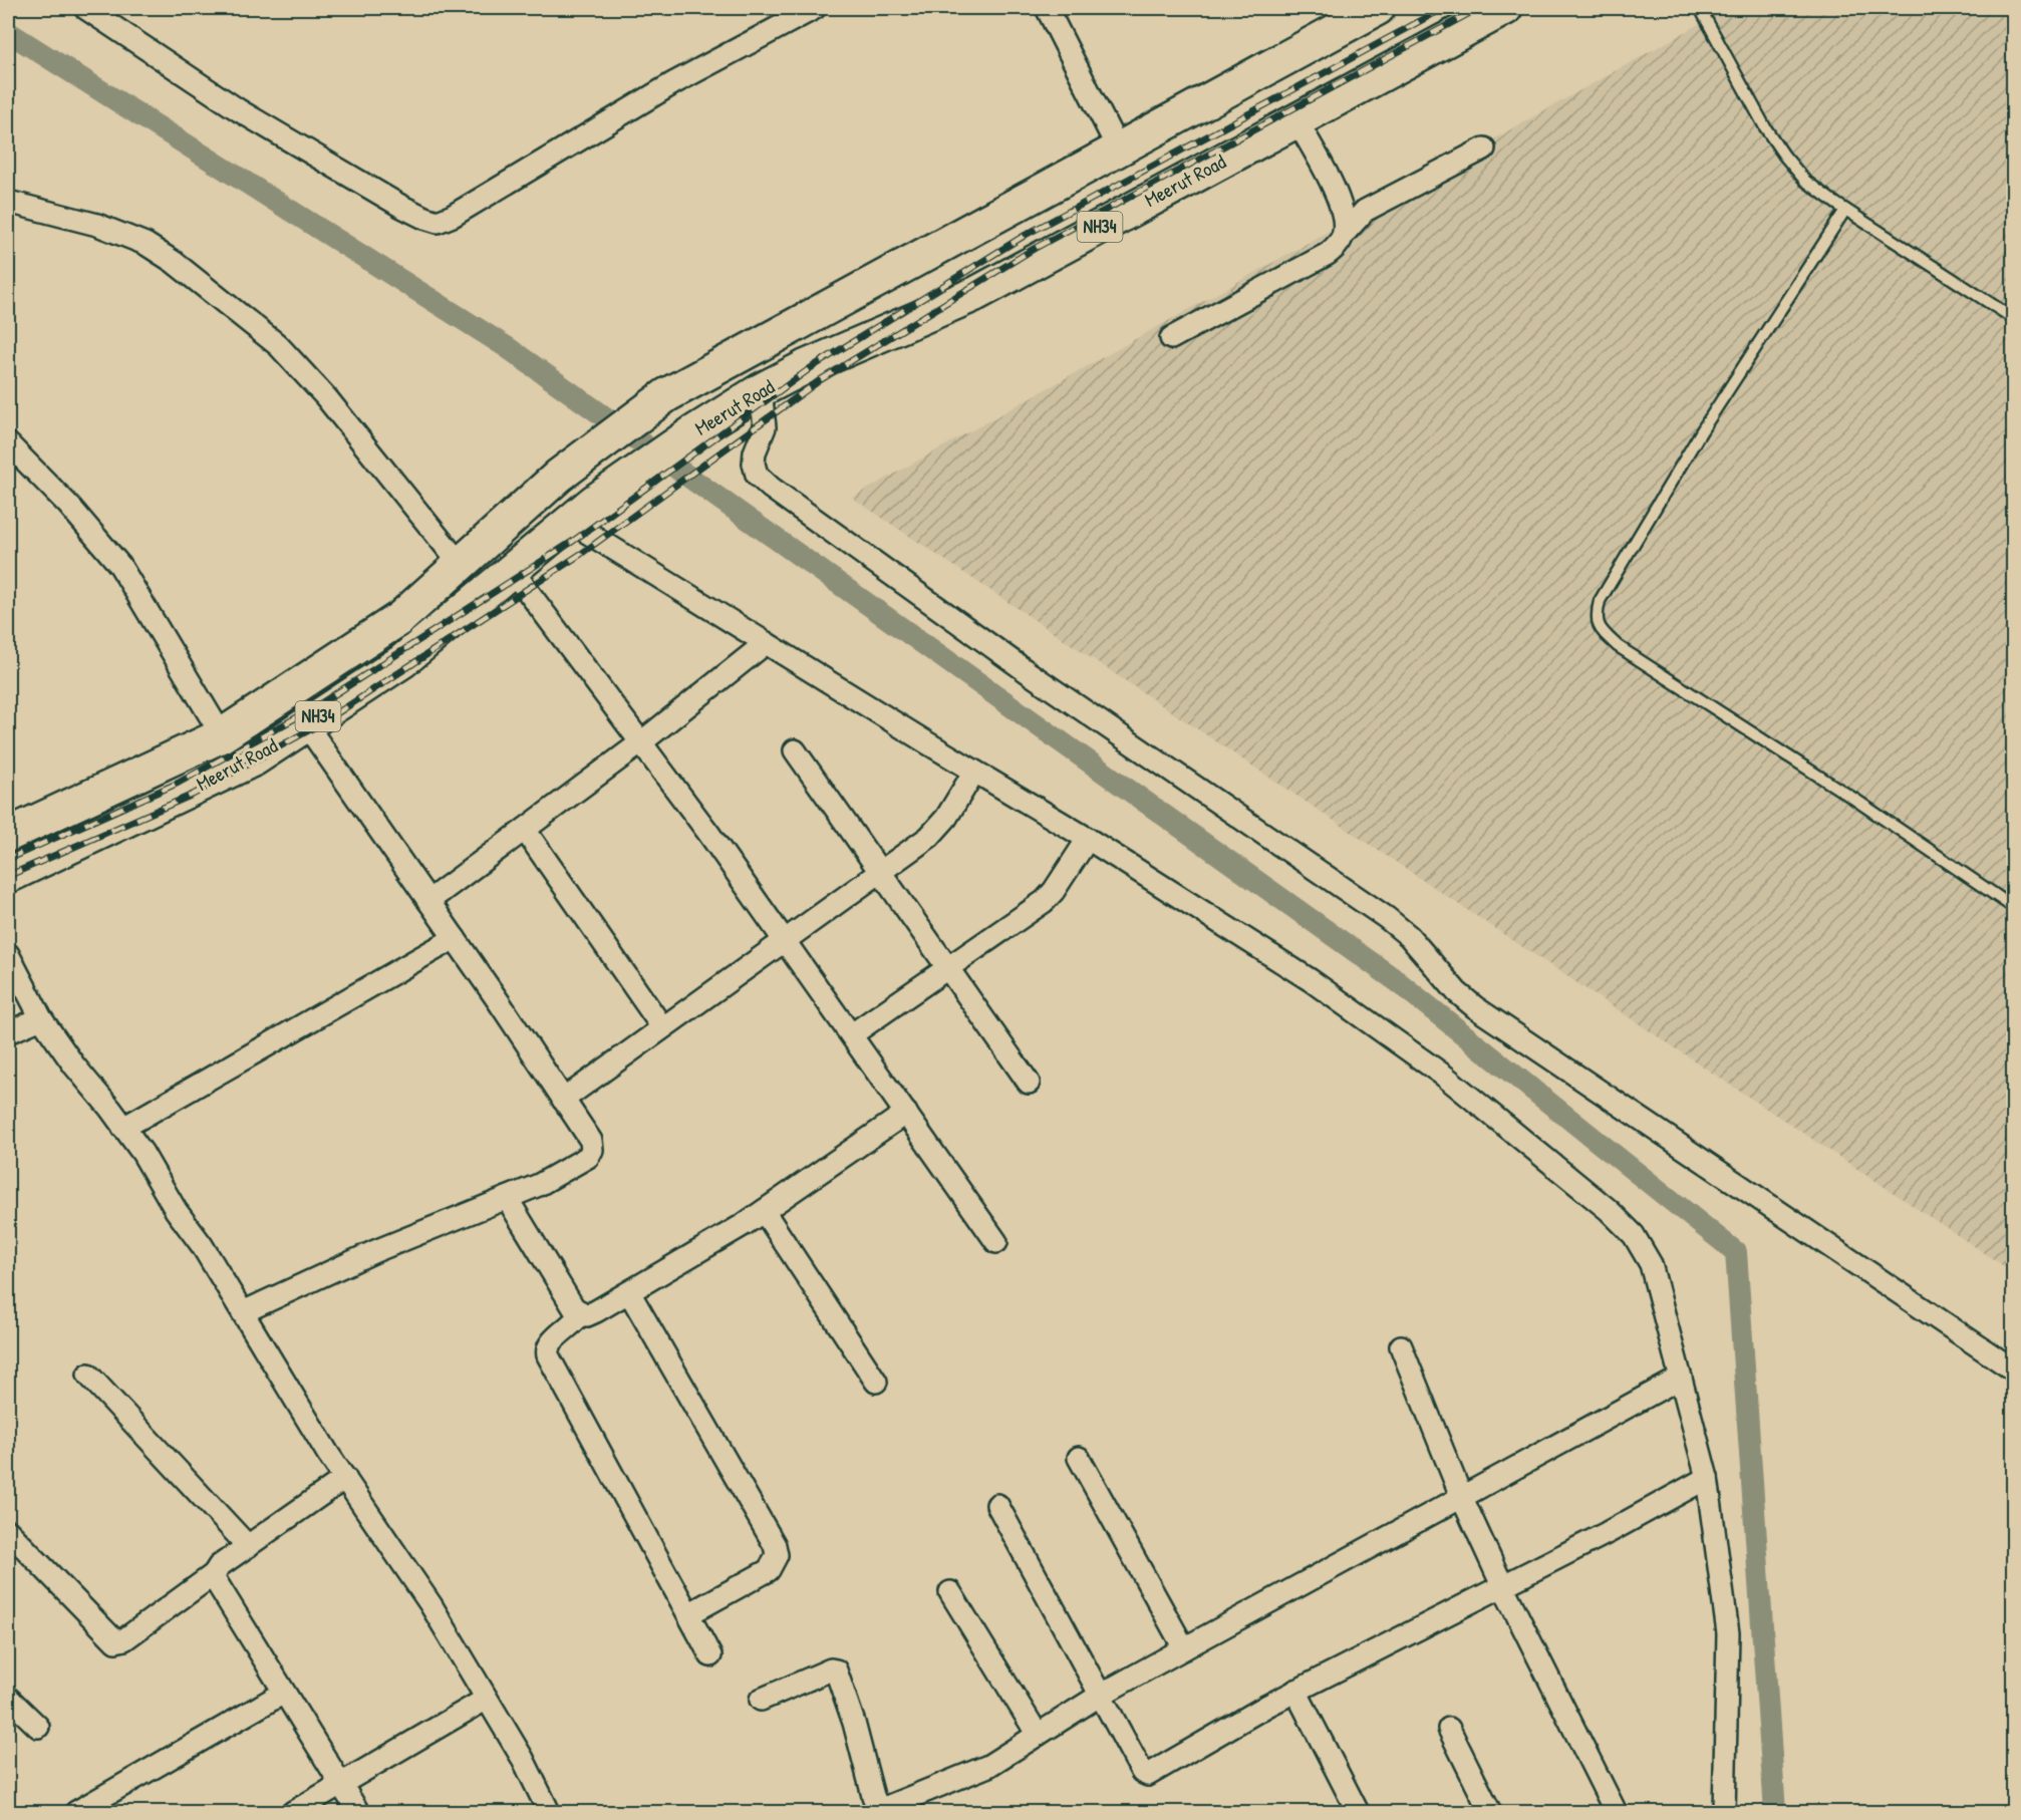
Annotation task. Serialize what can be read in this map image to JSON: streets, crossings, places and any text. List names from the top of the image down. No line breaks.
{"streets":{"highway":["Meerut Road","NH34"]}}
